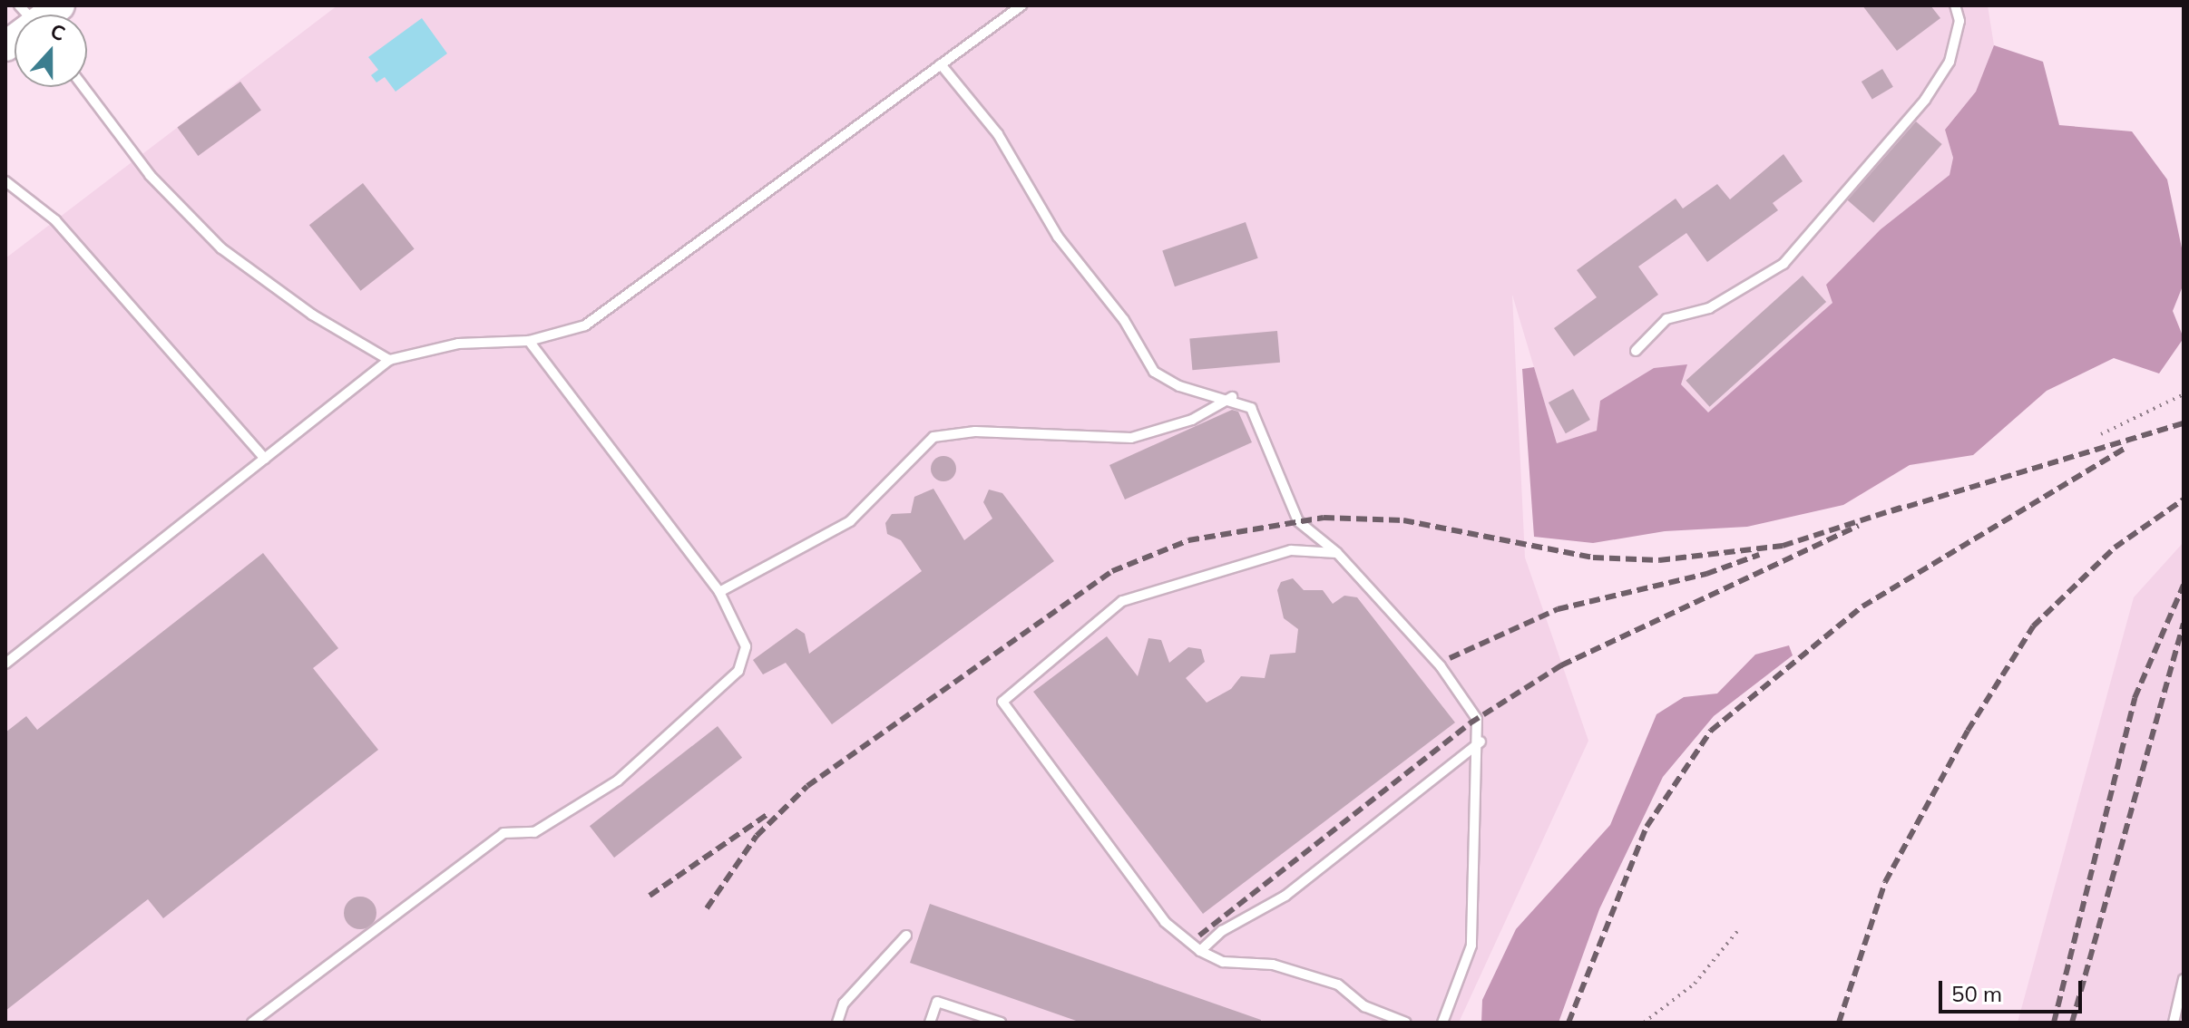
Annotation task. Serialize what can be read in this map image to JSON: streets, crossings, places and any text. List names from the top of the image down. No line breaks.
{"scale_bar":"50 m","north":"top"}
